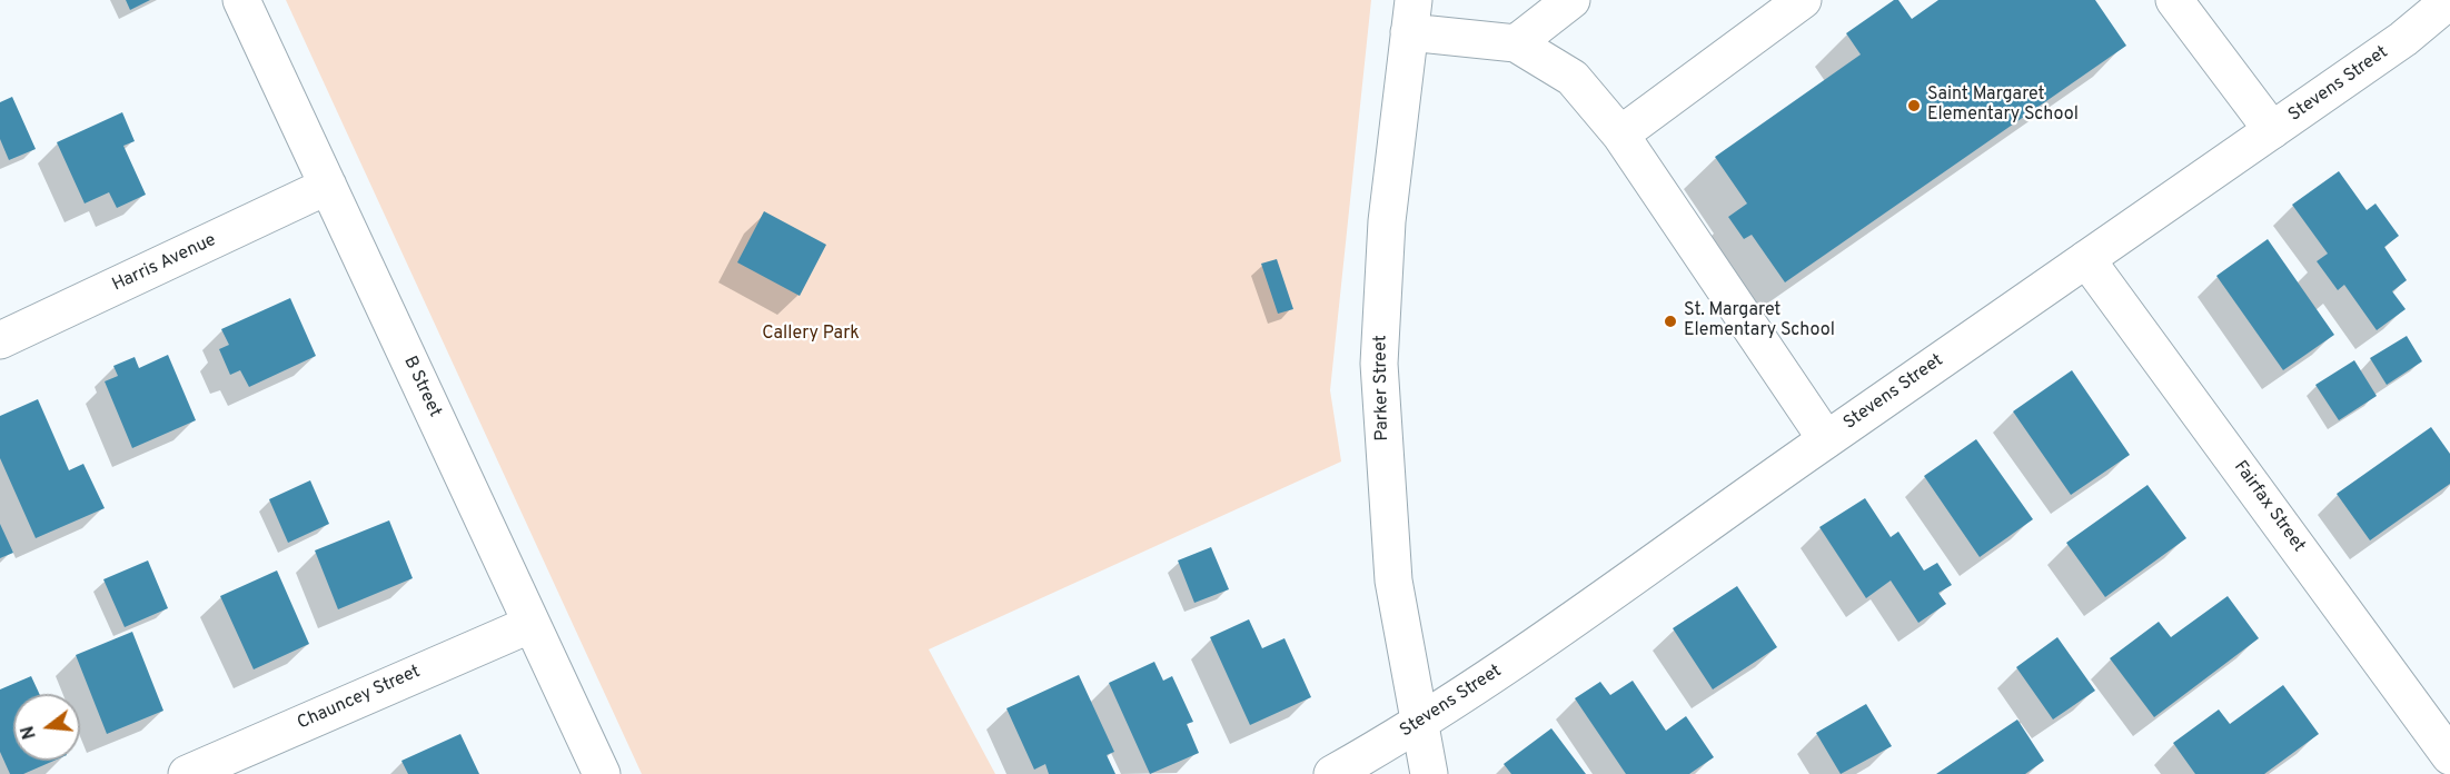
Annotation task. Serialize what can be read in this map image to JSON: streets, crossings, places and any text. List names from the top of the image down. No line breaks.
{"streets":{"street":["Stevens Street","Harris Avenue","B Street","Parker Street","Fairfax Street","Chauncey Street"]},"crossings":[["Stevens Street","Parker Street"],["Stevens Street","Fairfax Street"],["Harris Avenue","B Street"],["B Street","Chauncey Street"]],"parks":["Callery Park"],"places":["Saint Margaret Elementary School","St. Margaret Elementary School"],"north":"left"}
